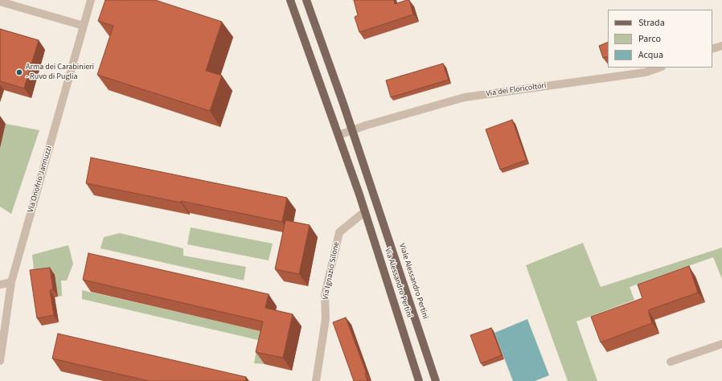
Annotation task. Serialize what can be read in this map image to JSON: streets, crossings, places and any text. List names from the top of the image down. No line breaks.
{"streets":{"main road":["Viale Alessandro Pertini","Via Alessandro Pertini"],"street":["Via dei Floricoltori","Via Onofrio Jannuzzi","Via Ignazio Silone"]},"crossings":[["Via dei Floricoltori","Viale Alessandro Pertini"],["Via dei Floricoltori","Via Alessandro Pertini"],["Via Ignazio Silone","Via Alessandro Pertini"]],"places":["Arma dei Carabinieri - Ruvo di Puglia"],"legend":["Strada","Parco","Acqua"]}
